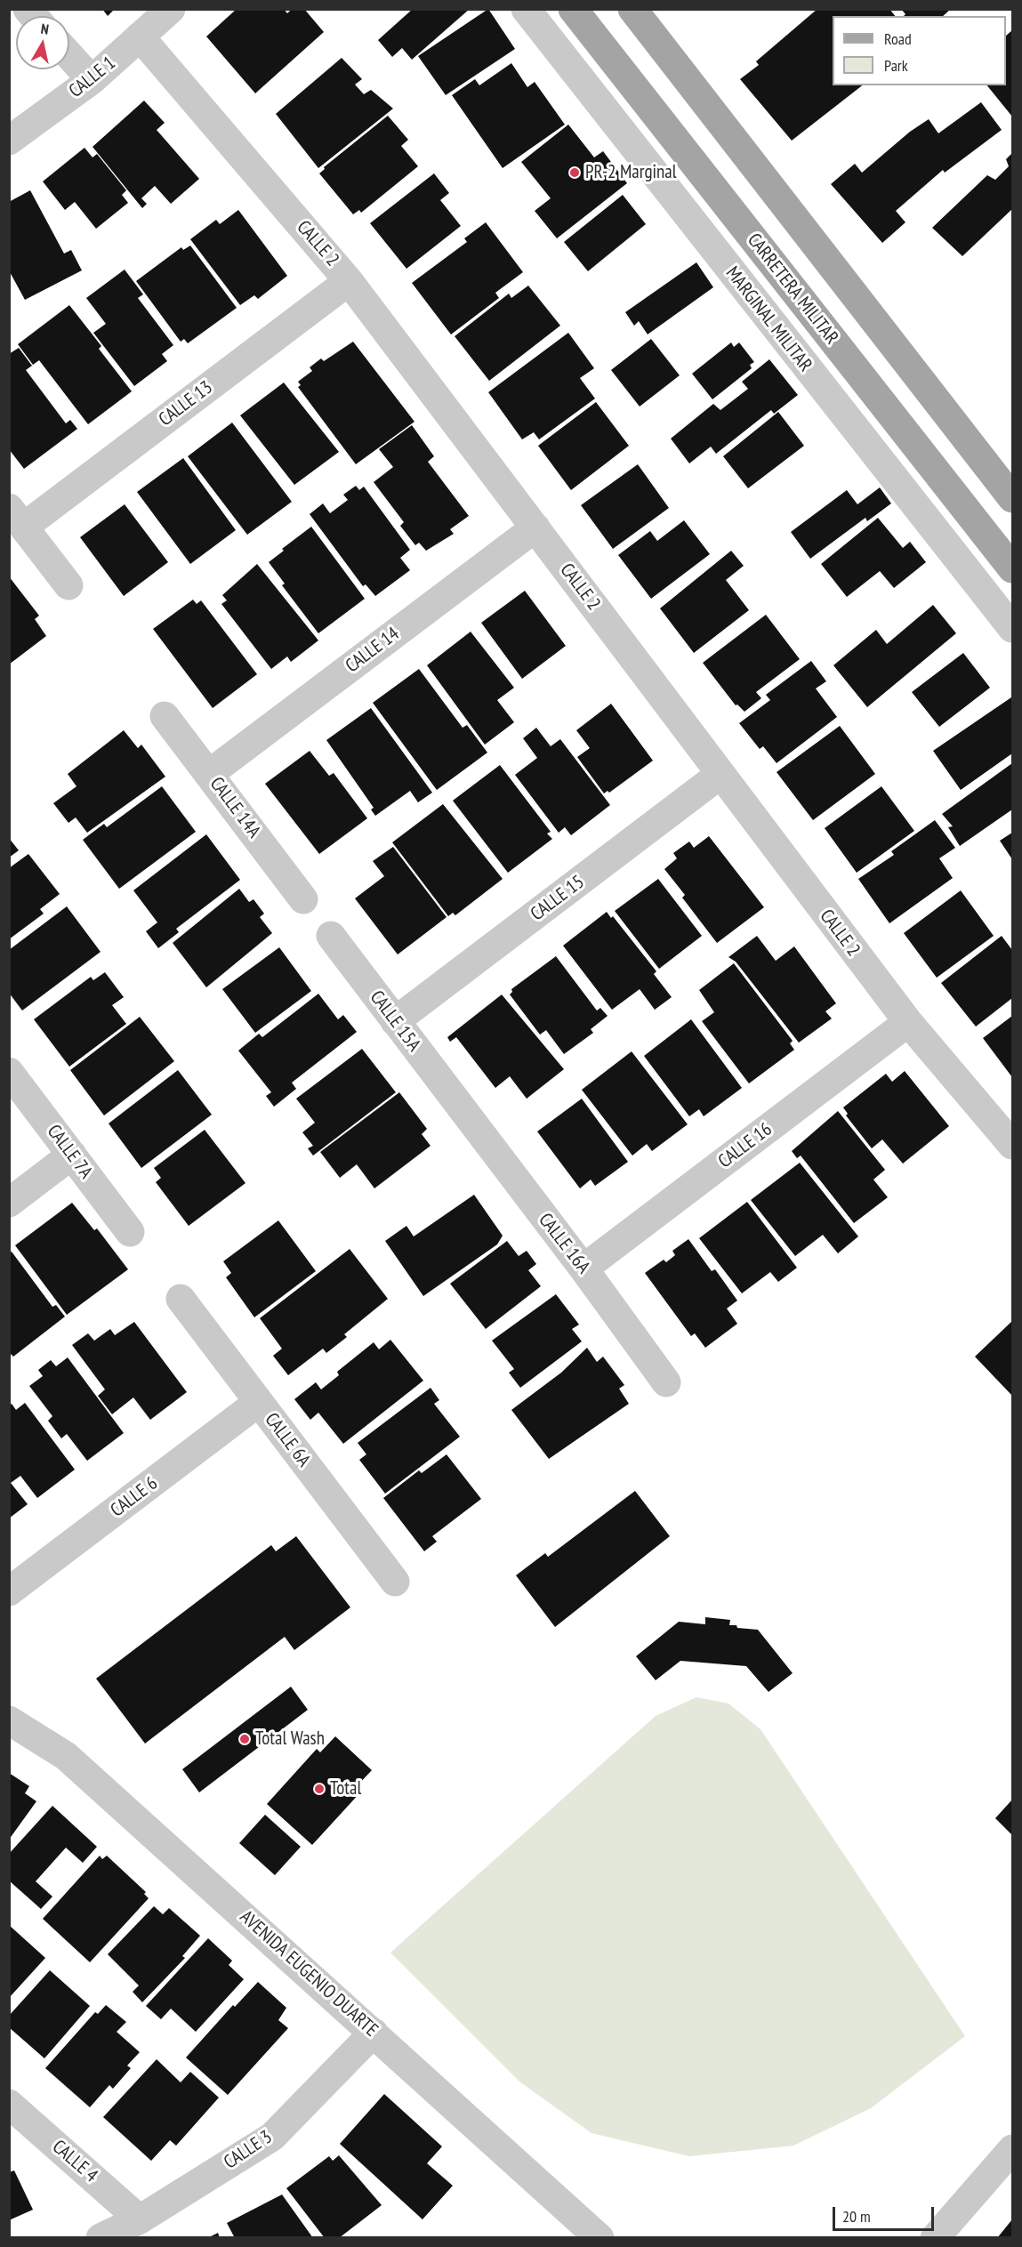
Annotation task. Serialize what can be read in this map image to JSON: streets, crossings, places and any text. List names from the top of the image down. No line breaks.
{"streets":{"main road":["CARRETERA MILITAR"],"street":["CALLE 1","CALLE 2","MARGINAL MILITAR","CALLE 13","CALLE 14","CALLE 14A","CALLE 15","CALLE 15A","CALLE 16","CALLE 7A","CALLE 16A","CALLE 6A","CALLE 6","AVENIDA EUGENIO DUARTE","CALLE 3","CALLE 4"]},"crossings":[["CALLE 1","CALLE 2"],["CALLE 2","CALLE 13"],["CALLE 2","CALLE 14"],["CALLE 2","CALLE 15"],["CALLE 2","CALLE 16"],["CALLE 14","CALLE 14A"],["CALLE 15","CALLE 15A"],["CALLE 15A","CALLE 16A"],["CALLE 16","CALLE 16A"],["CALLE 6A","CALLE 6"],["AVENIDA EUGENIO DUARTE","CALLE 3"],["CALLE 3","CALLE 4"]],"places":["PR-2 Marginal","Total Wash","Total"],"legend":["Road","Park"],"scale_bar":"20 m","north":"top"}
